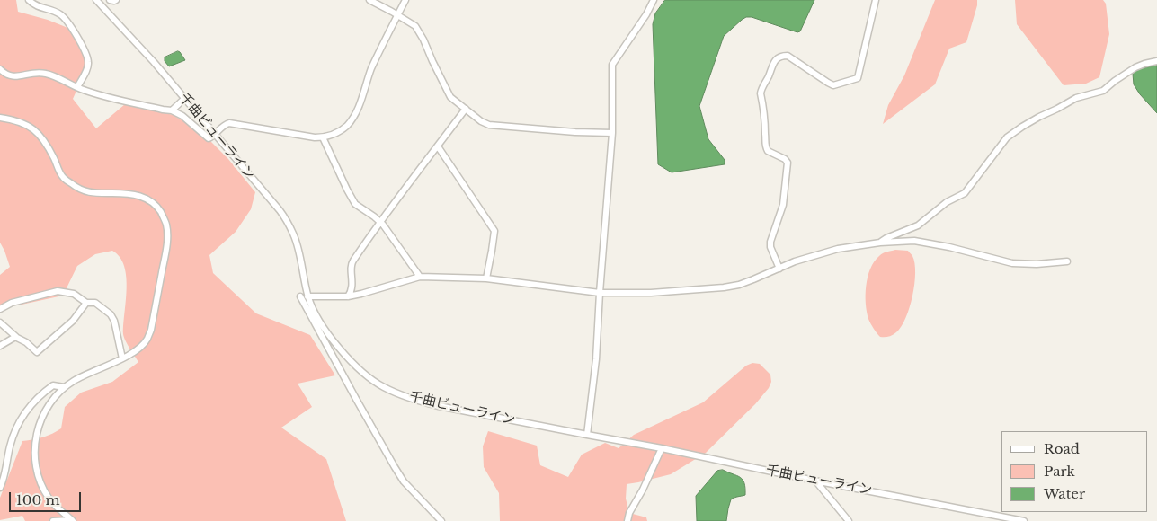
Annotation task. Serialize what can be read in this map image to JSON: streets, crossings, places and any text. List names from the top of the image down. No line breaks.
{"streets":{"street":["千曲ビューライン"]},"legend":["Road","Park","Water"],"scale_bar":"100 m"}
